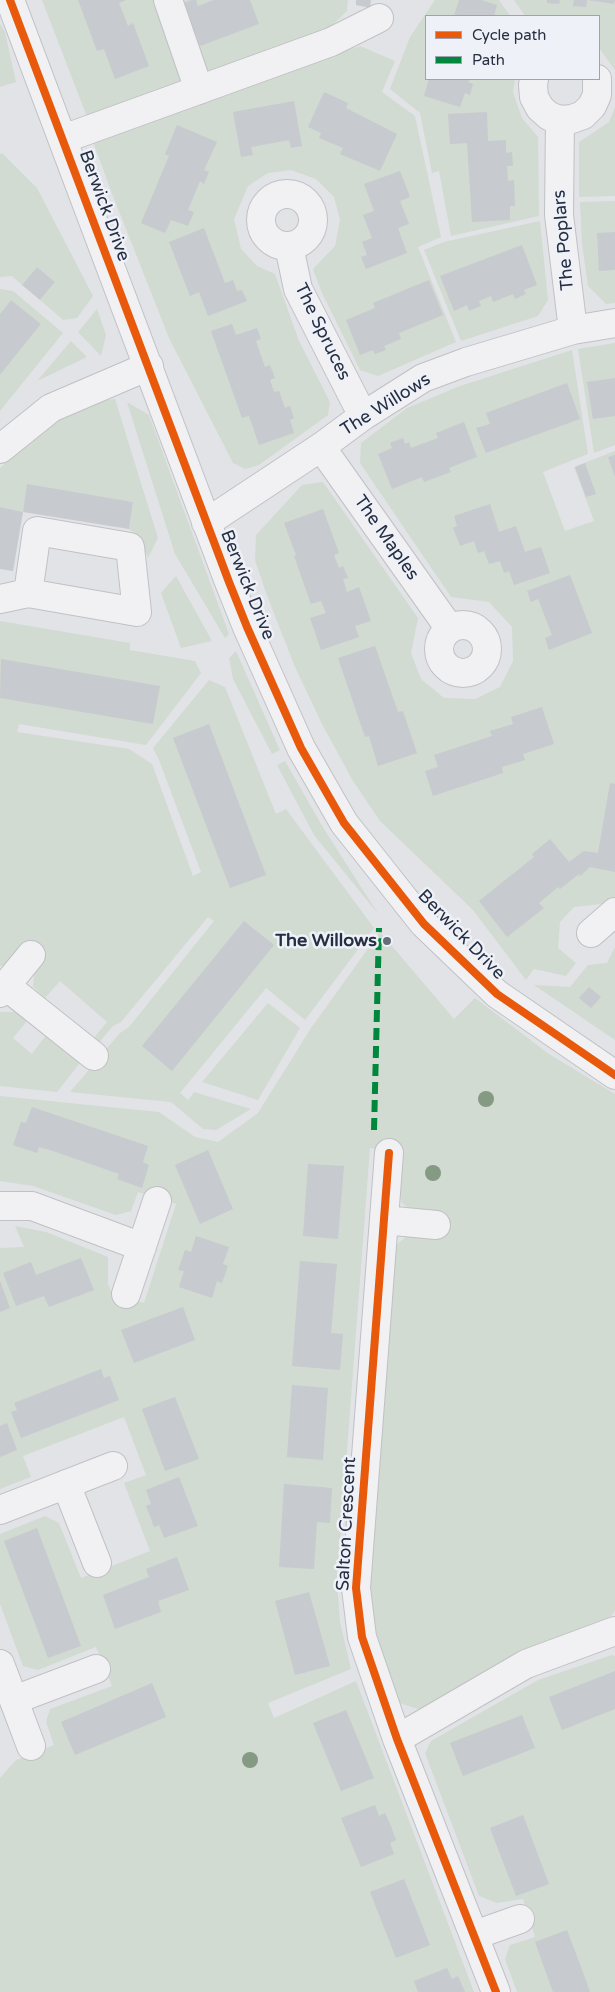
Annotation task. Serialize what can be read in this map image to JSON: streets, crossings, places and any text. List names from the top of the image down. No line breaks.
{"streets":{"street":["Berwick Drive","The Poplars","The Spruces","The Willows","The Maples","Salton Crescent"]},"crossings":[["Berwick Drive","The Willows"],["The Poplars","The Willows"],["The Spruces","The Willows"],["The Willows","The Maples"]],"places":["The Willows"],"legend":["Cycle path","Path"]}
